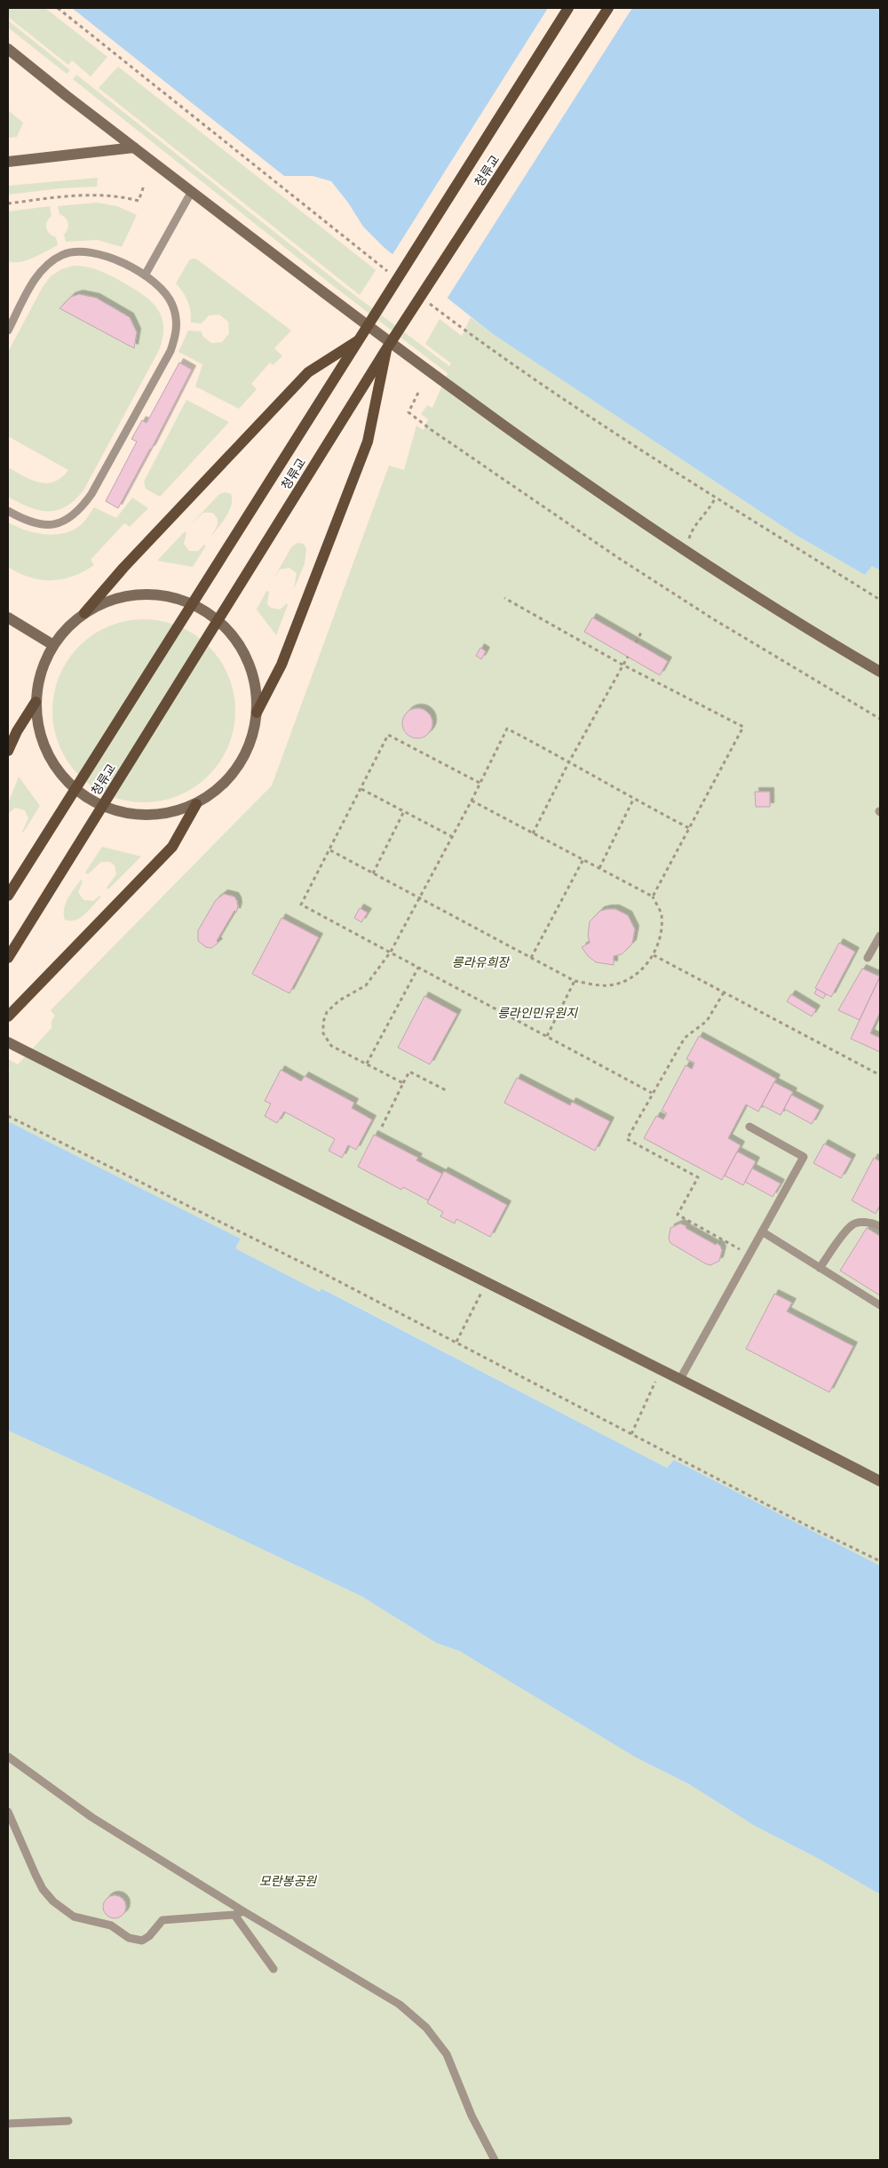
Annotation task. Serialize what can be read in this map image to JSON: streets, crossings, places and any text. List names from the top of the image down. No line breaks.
{"streets":{"main road":["청류교"]},"parks":["릉라유희장","릉라인민유원지","모란봉공원"]}
